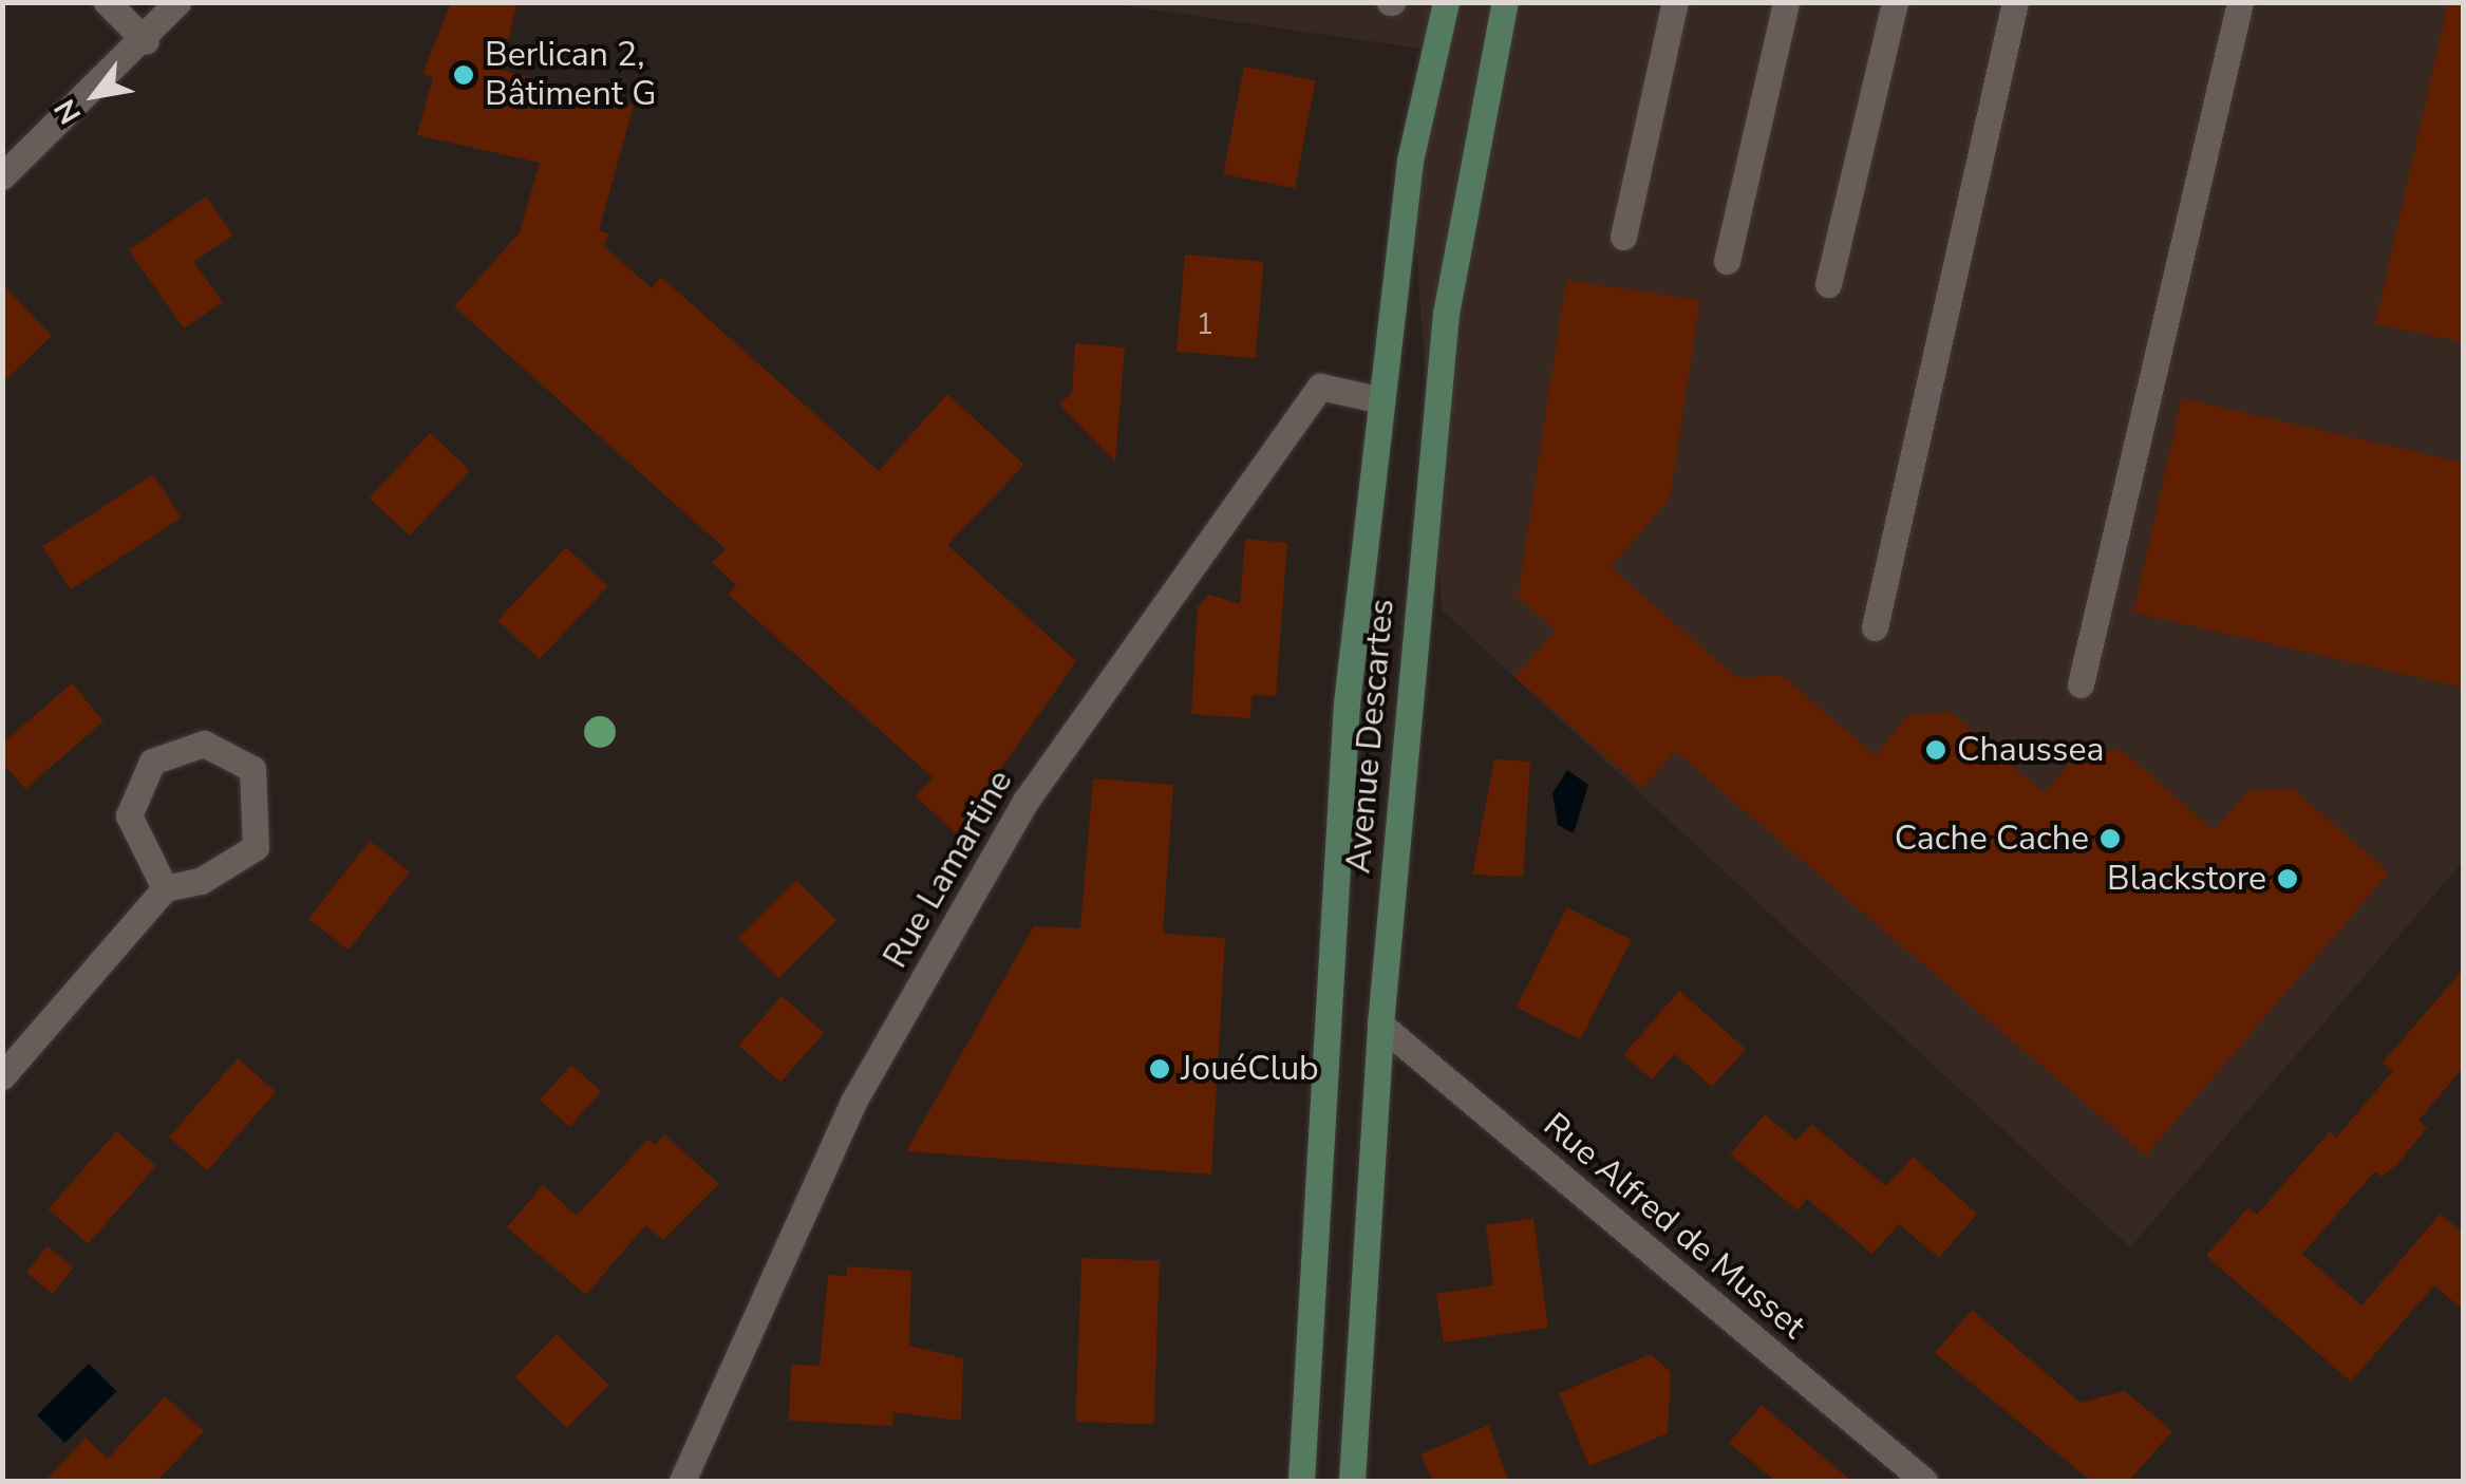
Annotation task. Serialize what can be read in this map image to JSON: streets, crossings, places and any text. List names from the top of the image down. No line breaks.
{"streets":{"main road":["Avenue Descartes"],"street":["Rue Lamartine","Rue Alfred de Musset"]},"crossings":[["Avenue Descartes","Rue Lamartine"],["Avenue Descartes","Rue Alfred de Musset"]],"places":["Berlican 2, Bâtiment G","Chaussea","Cache Cache","Blackstore","JouéClub"],"house_numbers":["1"],"north":"bottom left"}
